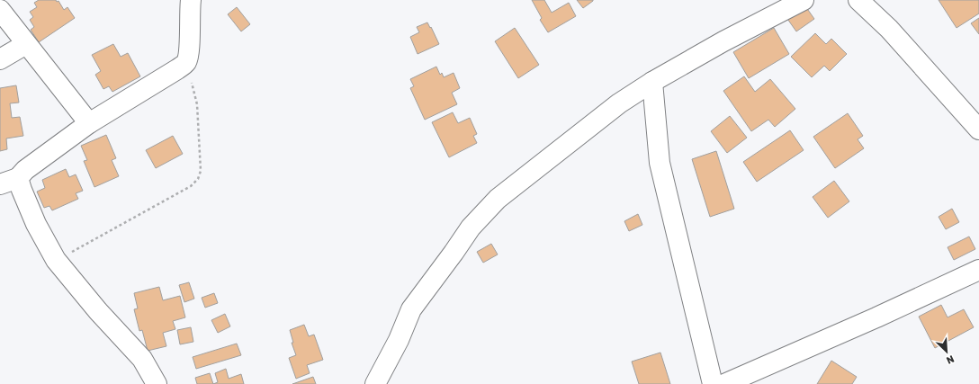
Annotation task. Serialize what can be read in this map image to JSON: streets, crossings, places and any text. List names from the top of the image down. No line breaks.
{"north":"bottom right"}
